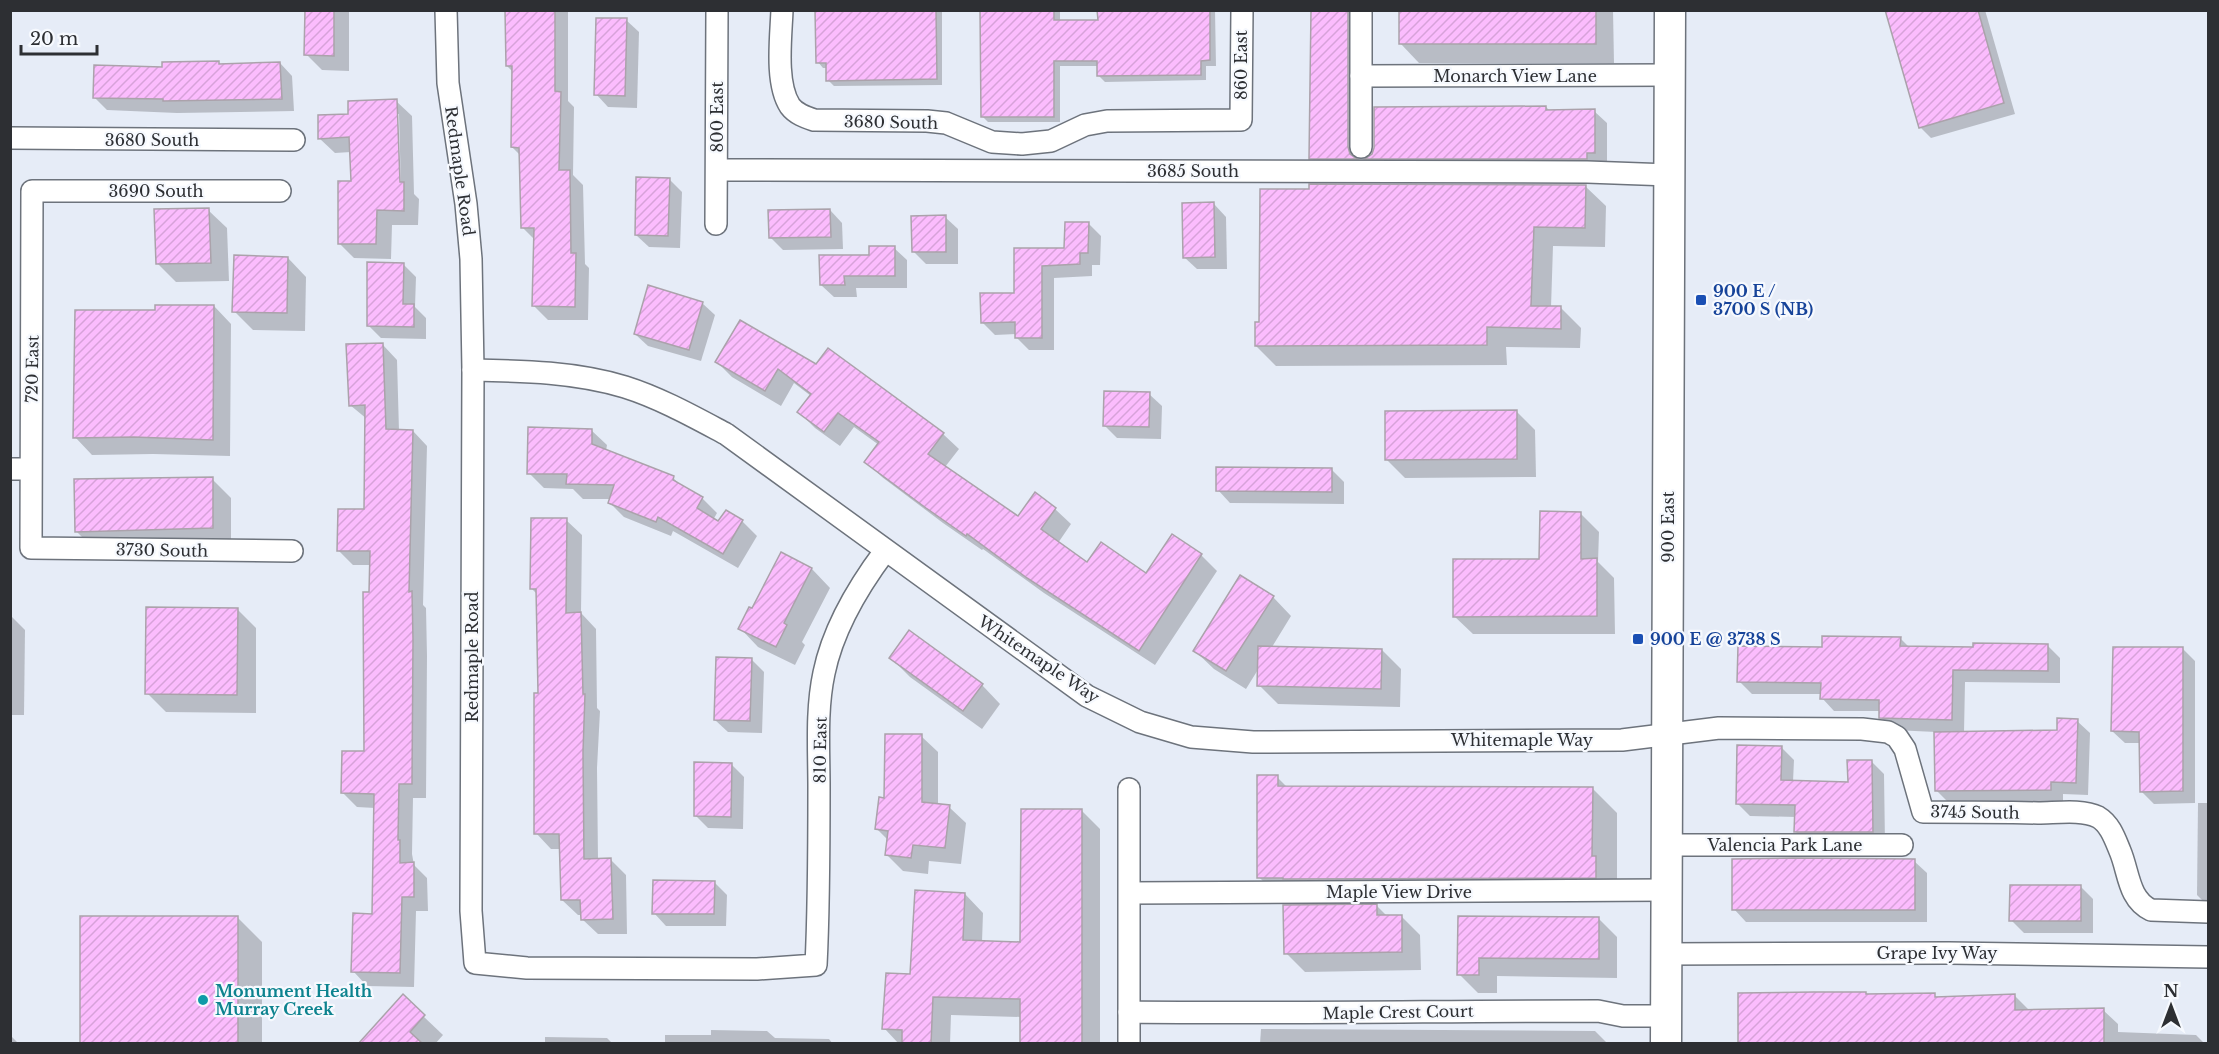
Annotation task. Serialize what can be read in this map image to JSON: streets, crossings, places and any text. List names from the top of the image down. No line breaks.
{"streets":{"main road":["900 East"],"street":["860 East","Monarch View Lane","800 East","3680 South","Redmaple Road","3685 South","3690 South","720 East","3730 South","Whitemaple Way","810 East","3745 South","Valencia Park Lane","Maple View Drive","Grape Ivy Way","Maple Crest Court"]},"crossings":[["860 East","3680 South"],["Monarch View Lane","900 East"],["800 East","3685 South"],["Redmaple Road","Whitemaple Way"],["Redmaple Road","810 East"],["3685 South","900 East"],["3690 South","720 East"],["720 East","3730 South"],["900 East","Whitemaple Way"],["900 East","3745 South"],["900 East","Valencia Park Lane"],["900 East","Maple View Drive"],["900 East","Grape Ivy Way"],["900 East","Maple Crest Court"],["Whitemaple Way","810 East"],["Whitemaple Way","3745 South"]],"places":{"transit":["900 E / 3700 S (NB)","900 E @ 3738 S"],"other":["Monument Health Murray Creek"]},"scale_bar":"20 m","north":"top"}
